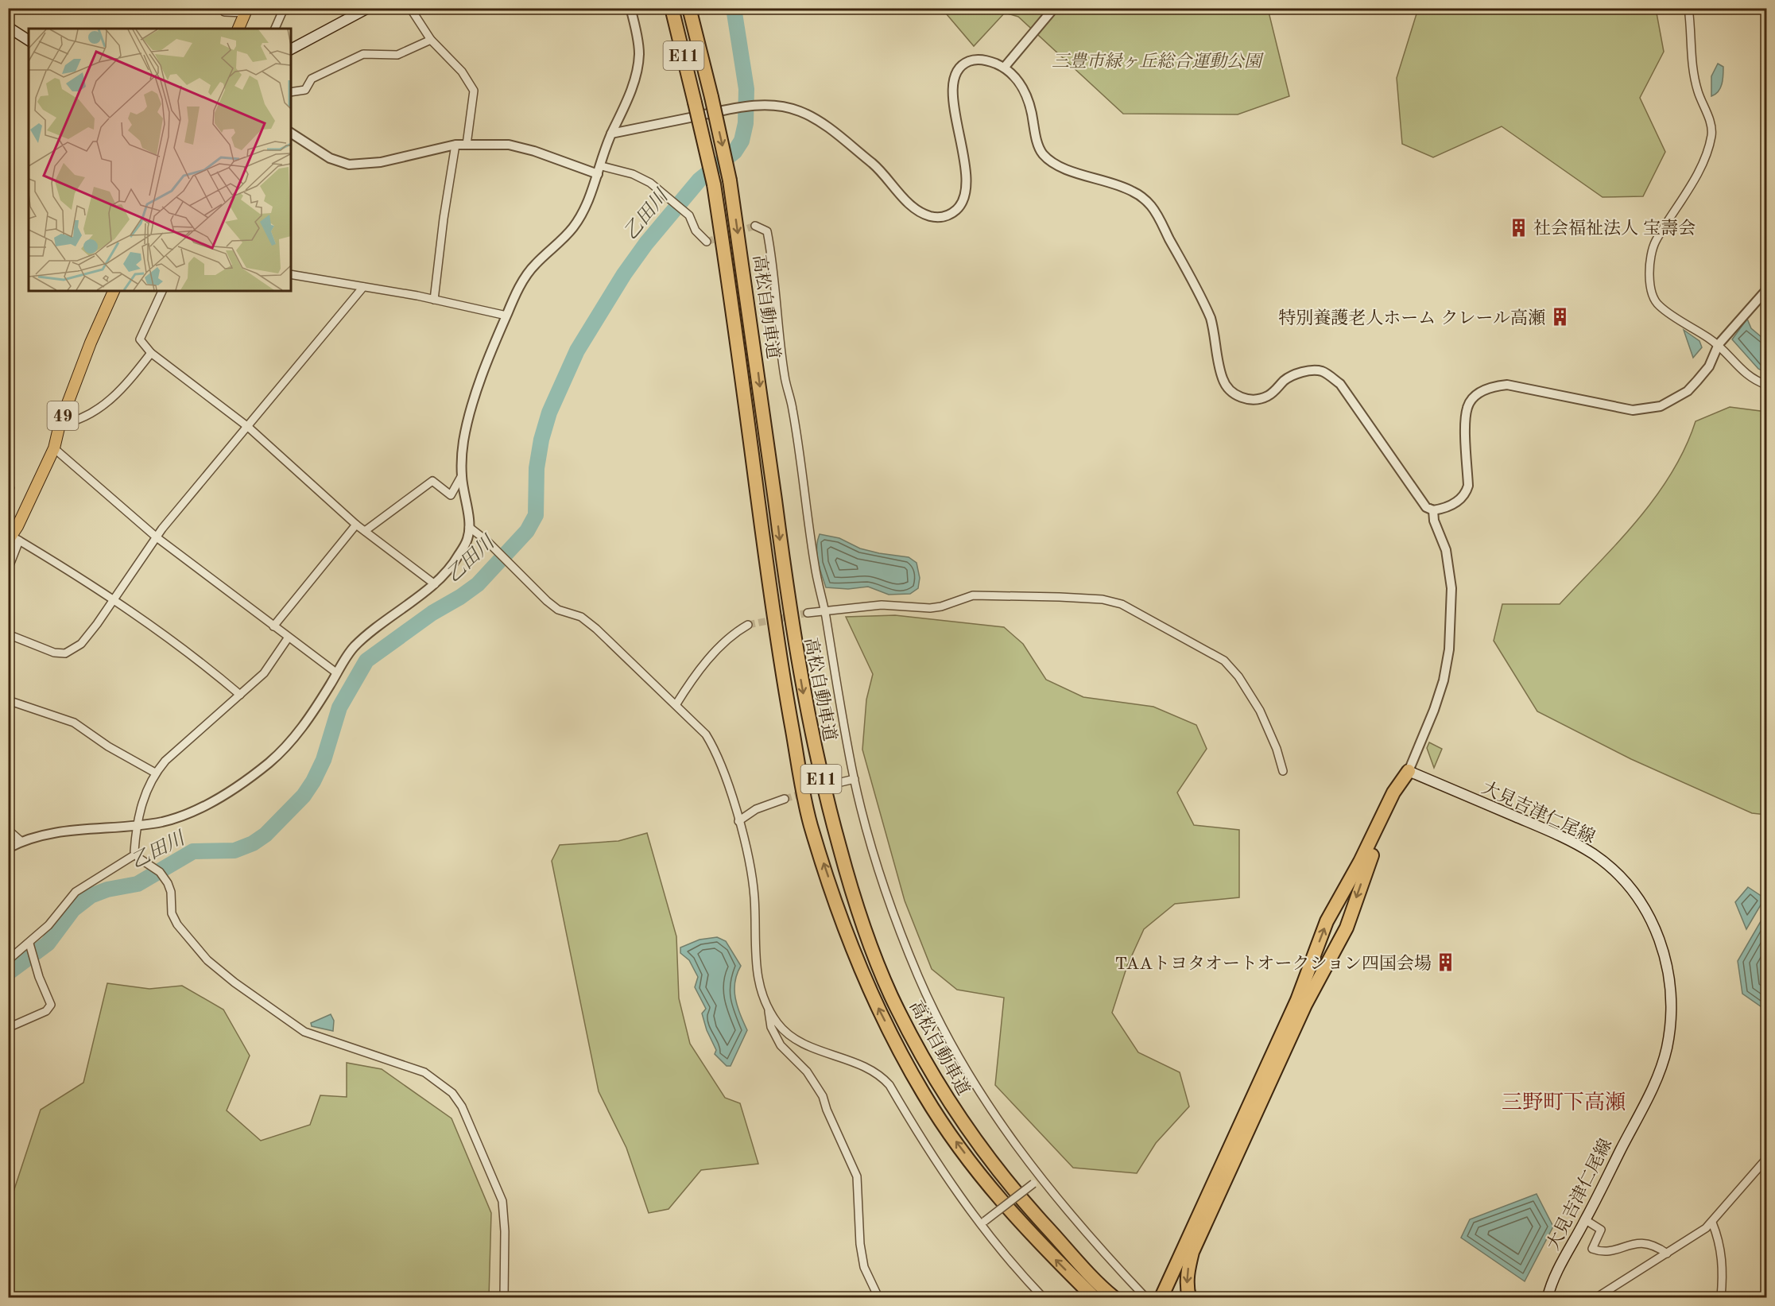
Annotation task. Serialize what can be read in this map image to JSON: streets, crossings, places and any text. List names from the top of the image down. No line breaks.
{"streets":{"highway":["E11","高松自動車道"],"main road":["49","大見吉津仁尾線"]},"districts":["三野町下高瀬"],"water":["乙田川"],"parks":["三豊市緑ヶ丘総合運動公園"],"places":{"building":["社会福祉法人 宝壽会","特別養護老人ホーム クレール高瀬","TAAトヨタオートオークション四国会場"]}}
